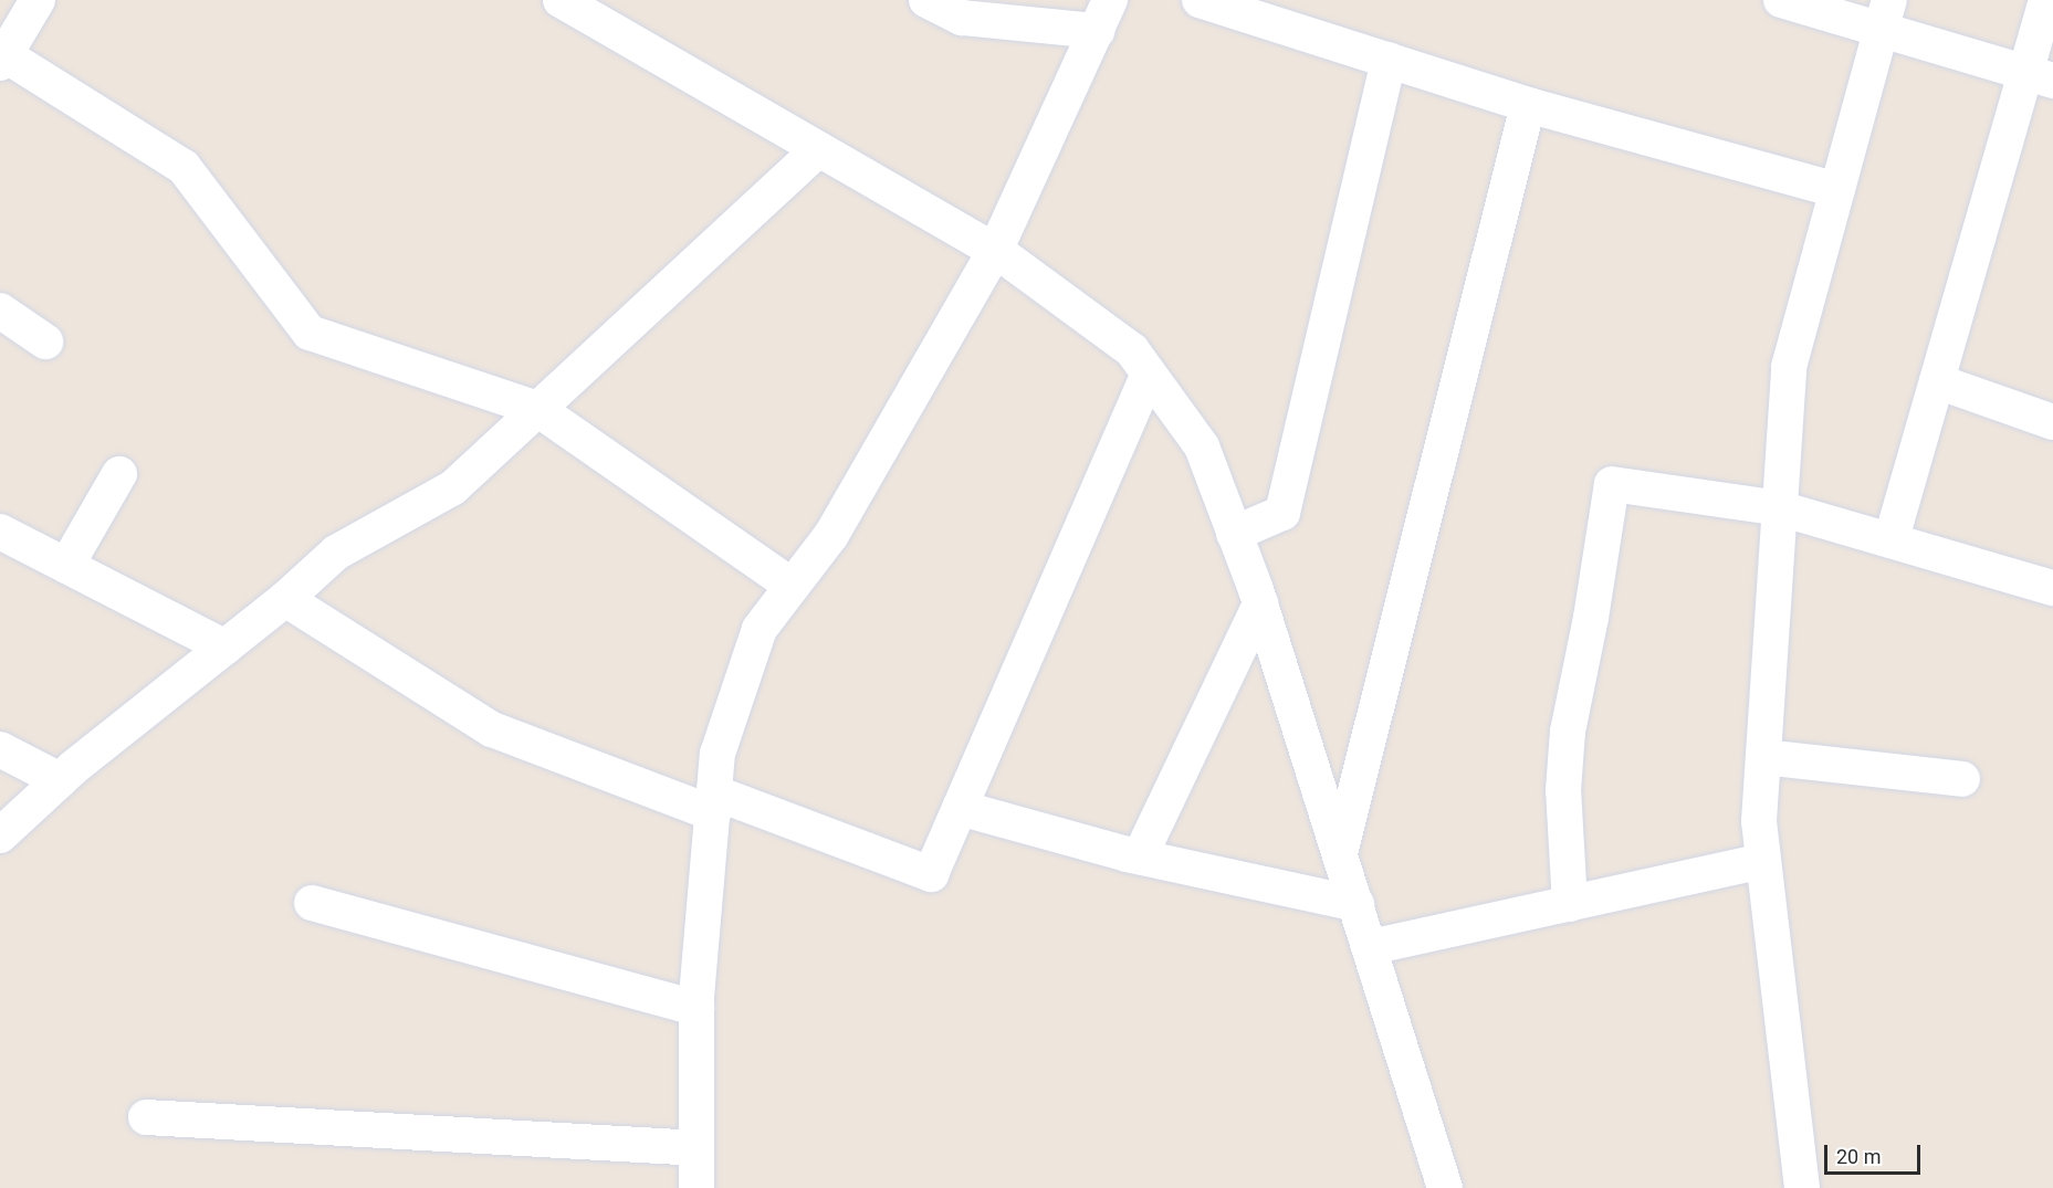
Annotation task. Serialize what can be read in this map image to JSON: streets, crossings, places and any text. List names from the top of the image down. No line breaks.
{"scale_bar":"20 m"}
